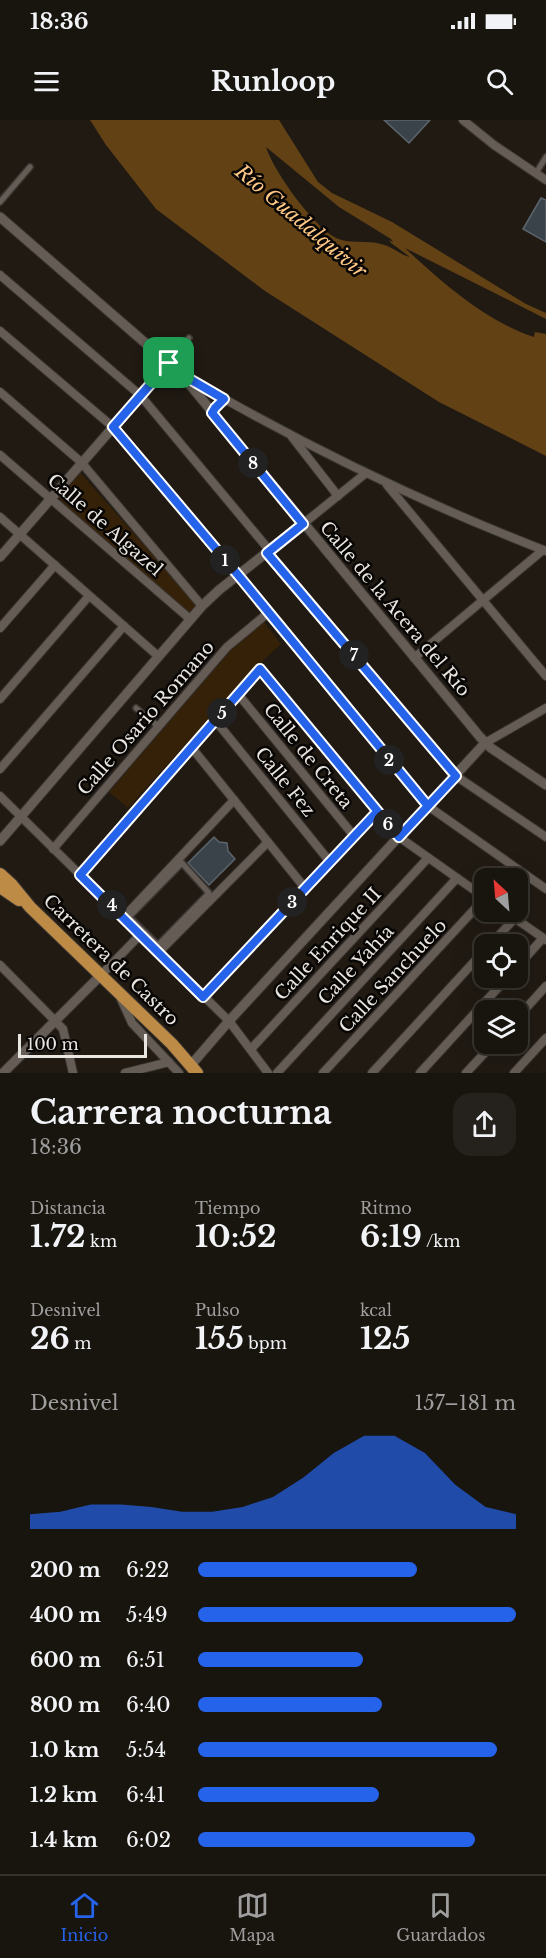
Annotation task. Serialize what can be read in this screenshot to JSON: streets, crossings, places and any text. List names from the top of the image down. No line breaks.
{"streets":{"main road":["Carretera de Castro"],"street":["Calle de Algazel","Calle de la Acera del Río","Calle Osario Romano","Calle de Creta","Calle Fez","Calle Enrique II","Calle Yahía","Calle Sanchuelo"]},"water":["Río Guadalquivir"],"scale_bar":"100 m","north":"top left","page":{"status":"18:36","header":"Runloop","pins":["8","1","7","5","2","6","3","4"],"scale":"100 m","heading":["Carrera nocturna","18:36"],"stats":[["Distancia","1.72 km"],["Tiempo","10:52"],["Ritmo","6:19 /km"],["Desnivel","26 m"],["Pulso","155 bpm"],["kcal","125"]],"chart":["Desnivel","157–181 m"],"list":[{"name":"200 m","note":"6:22"},{"name":"400 m","note":"5:49"},{"name":"600 m","note":"6:51"},{"name":"800 m","note":"6:40"},{"name":"1.0 km","note":"5:54"},{"name":"1.2 km","note":"6:41"},{"name":"1.4 km","note":"6:02"}],"tabs":["Inicio","Mapa","Guardados"]}}
